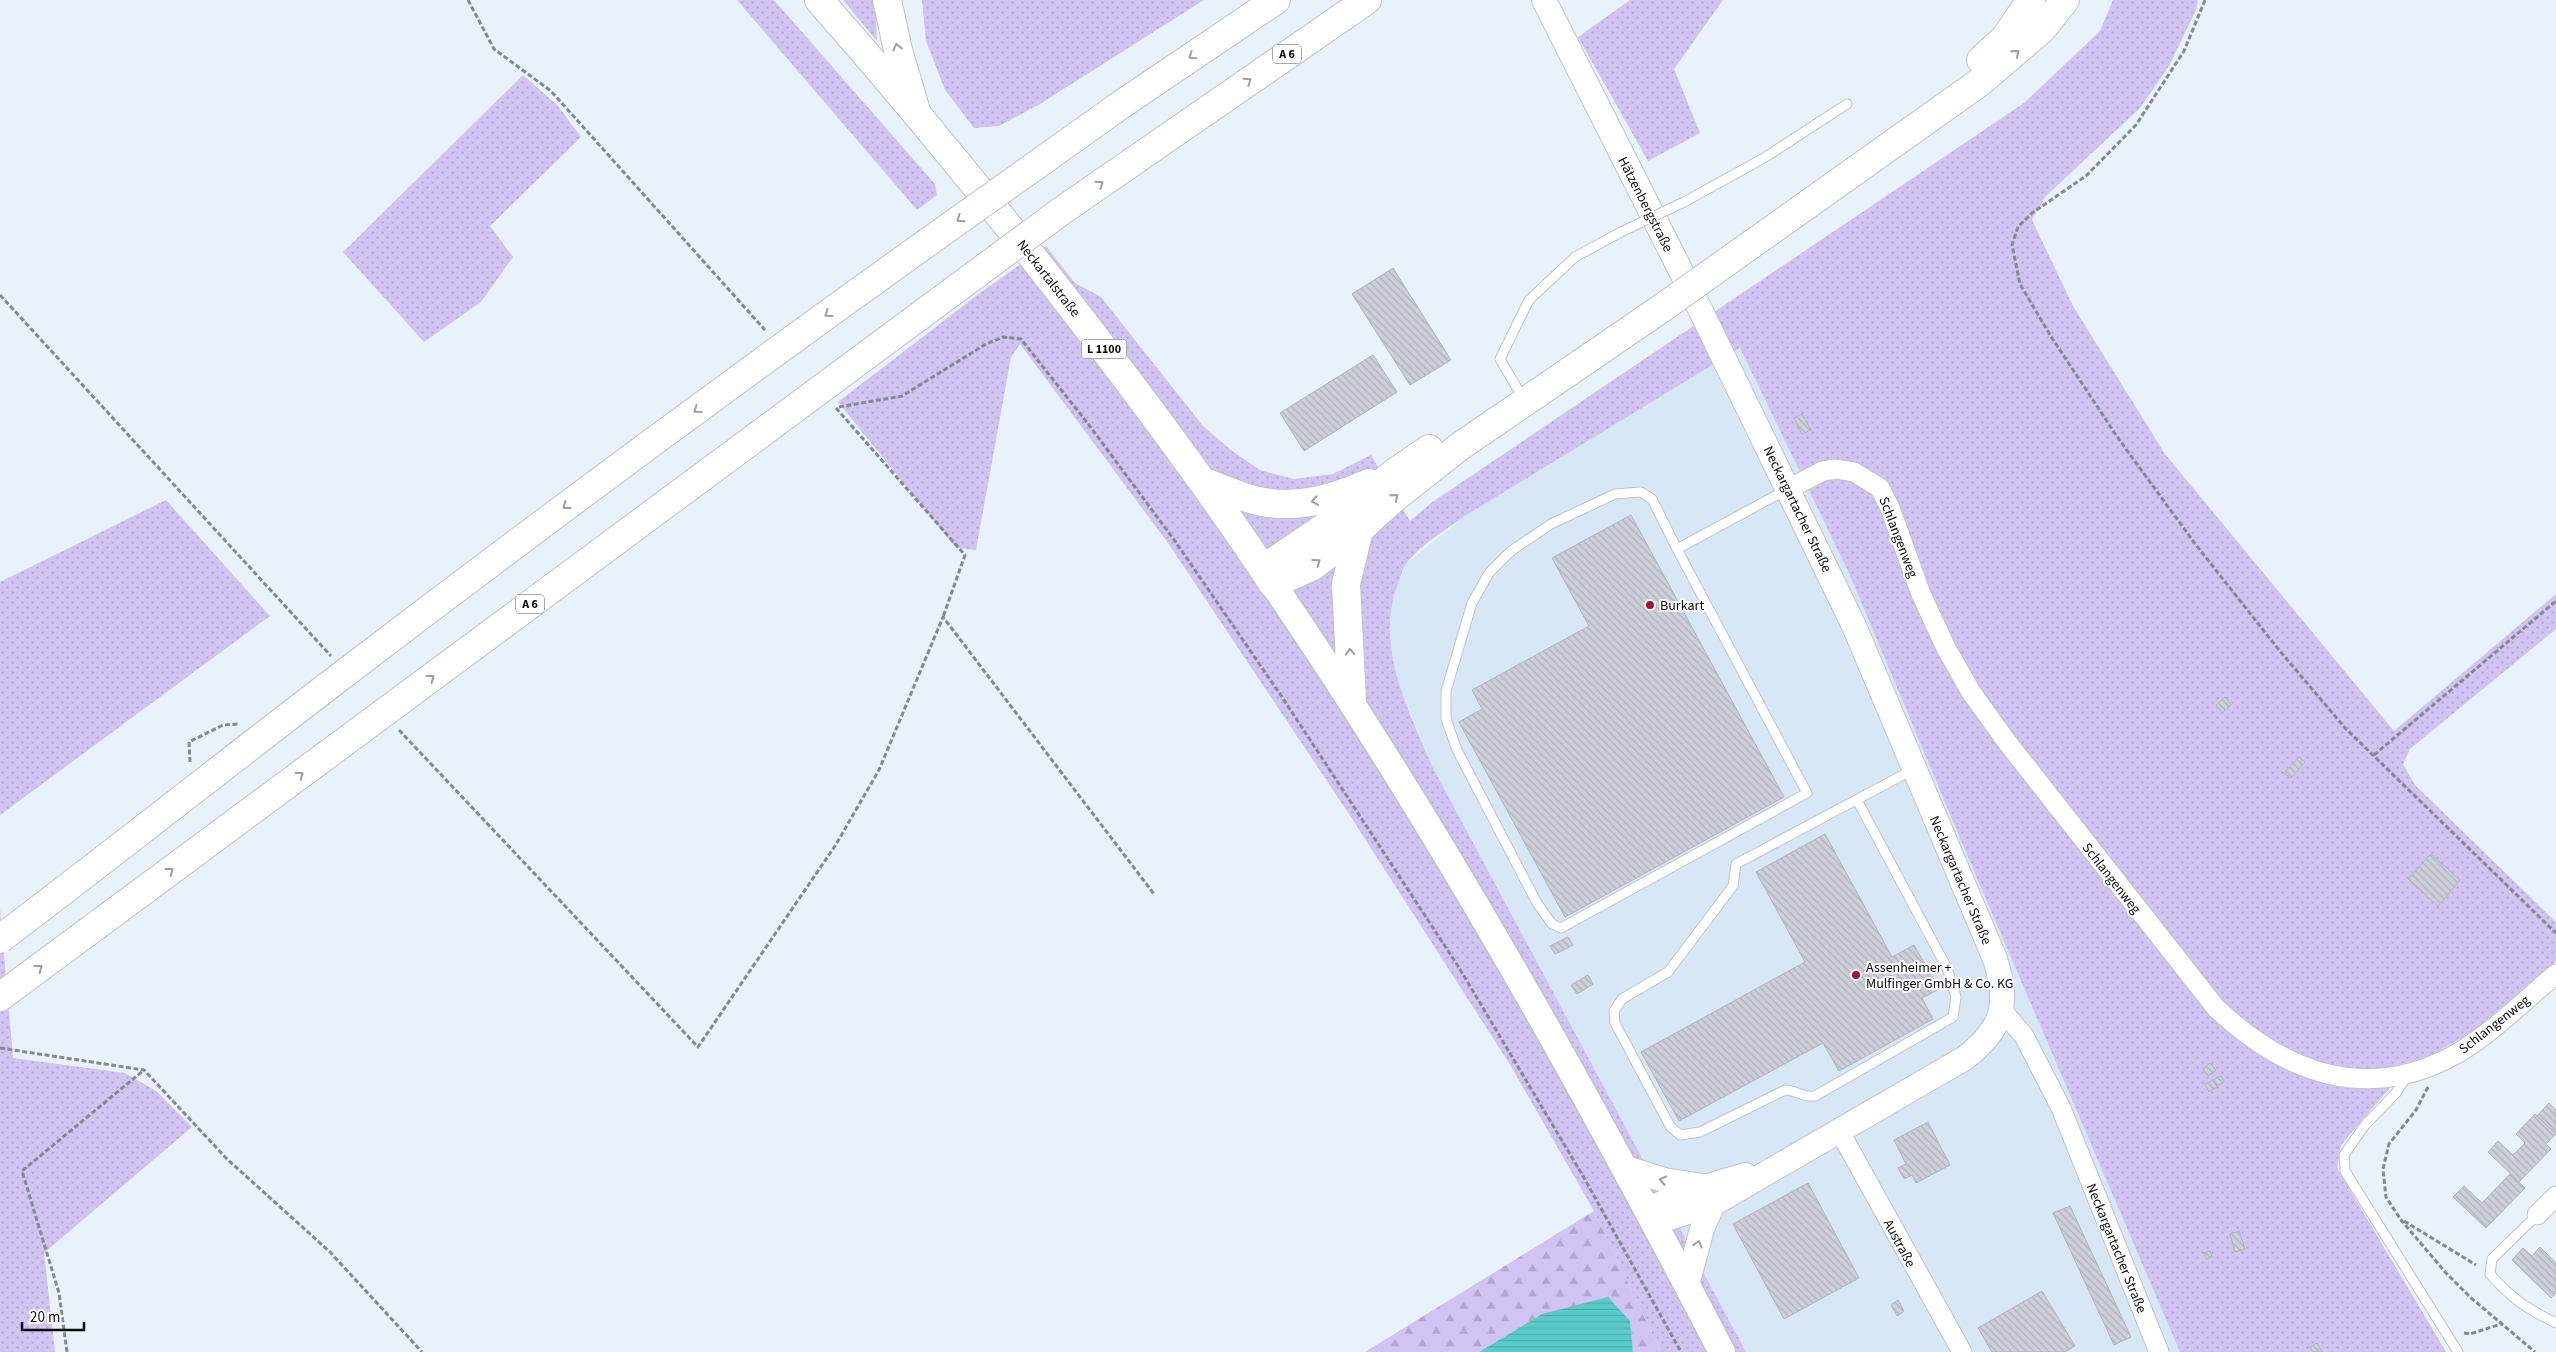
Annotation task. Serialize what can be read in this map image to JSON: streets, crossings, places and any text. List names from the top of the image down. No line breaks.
{"streets":{"main road":["A 6","Neckartalstraße","L 1100"],"street":["Hätzenbergstraße","Neckargartacher Straße","Schlangenweg","Austraße"]},"crossings":[["Hätzenbergstraße","Neckargartacher Straße"],["Neckartalstraße","L 1100"],["Neckargartacher Straße","Schlangenweg"]],"places":["Burkart","Assenheimer + Mulfinger GmbH & Co. KG"],"scale_bar":"20 m"}
